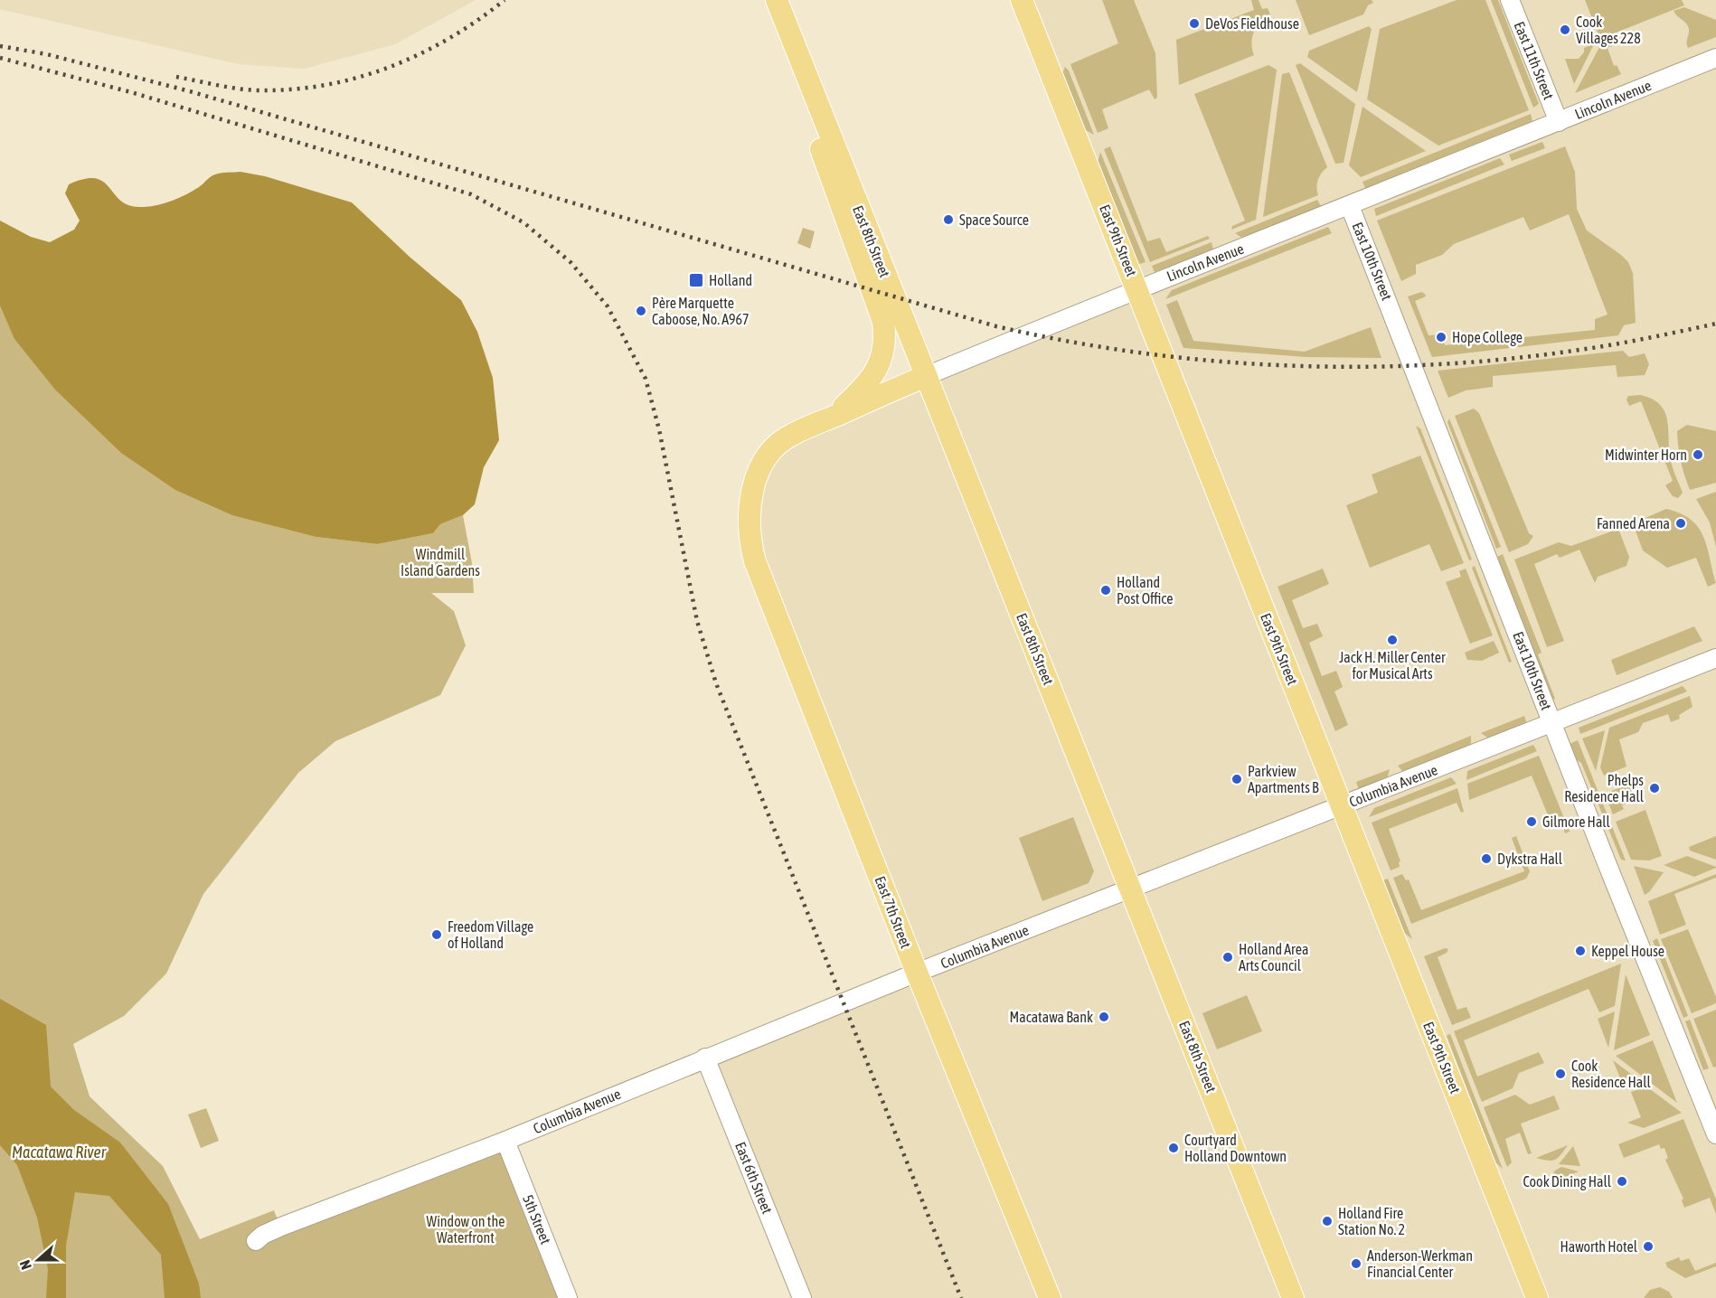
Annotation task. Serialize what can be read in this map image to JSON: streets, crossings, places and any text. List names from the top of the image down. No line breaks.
{"streets":{"main road":["Lincoln Avenue","East 9th Street","East 8th Street","East 7th Street"],"street":["East 11th Street","East 10th Street","Columbia Avenue","East 6th Street","5th Street"]},"crossings":[["East 11th Street","Lincoln Avenue"],["Lincoln Avenue","East 9th Street"],["Lincoln Avenue","East 8th Street"],["Lincoln Avenue","East 10th Street"],["Lincoln Avenue","East 7th Street"],["East 9th Street","Columbia Avenue"],["East 8th Street","Columbia Avenue"],["East 10th Street","Columbia Avenue"],["Columbia Avenue","East 7th Street"],["Columbia Avenue","East 6th Street"],["Columbia Avenue","5th Street"]],"water":["Macatawa River"],"parks":["Windmill Island Gardens","Window on the Waterfront"],"places":{"other":["DeVos Fieldhouse","Cook Villages 228","Space Source","Père Marquette Caboose, No. A967","Hope College","Midwinter Horn","Fanned Arena","Holland Post Office","Jack H. Miller Center for Musical Arts","Parkview Apartments B","Phelps Residence Hall","Gilmore Hall","Dykstra Hall","Freedom Village of Holland","Keppel House","Holland Area Arts Council","Macatawa Bank","Cook Residence Hall","Courtyard Holland Downtown","Cook Dining Hall","Holland Fire Station No. 2","Haworth Hotel","Anderson-Werkman Financial Center"],"transit":["Holland"]},"north":"left"}
